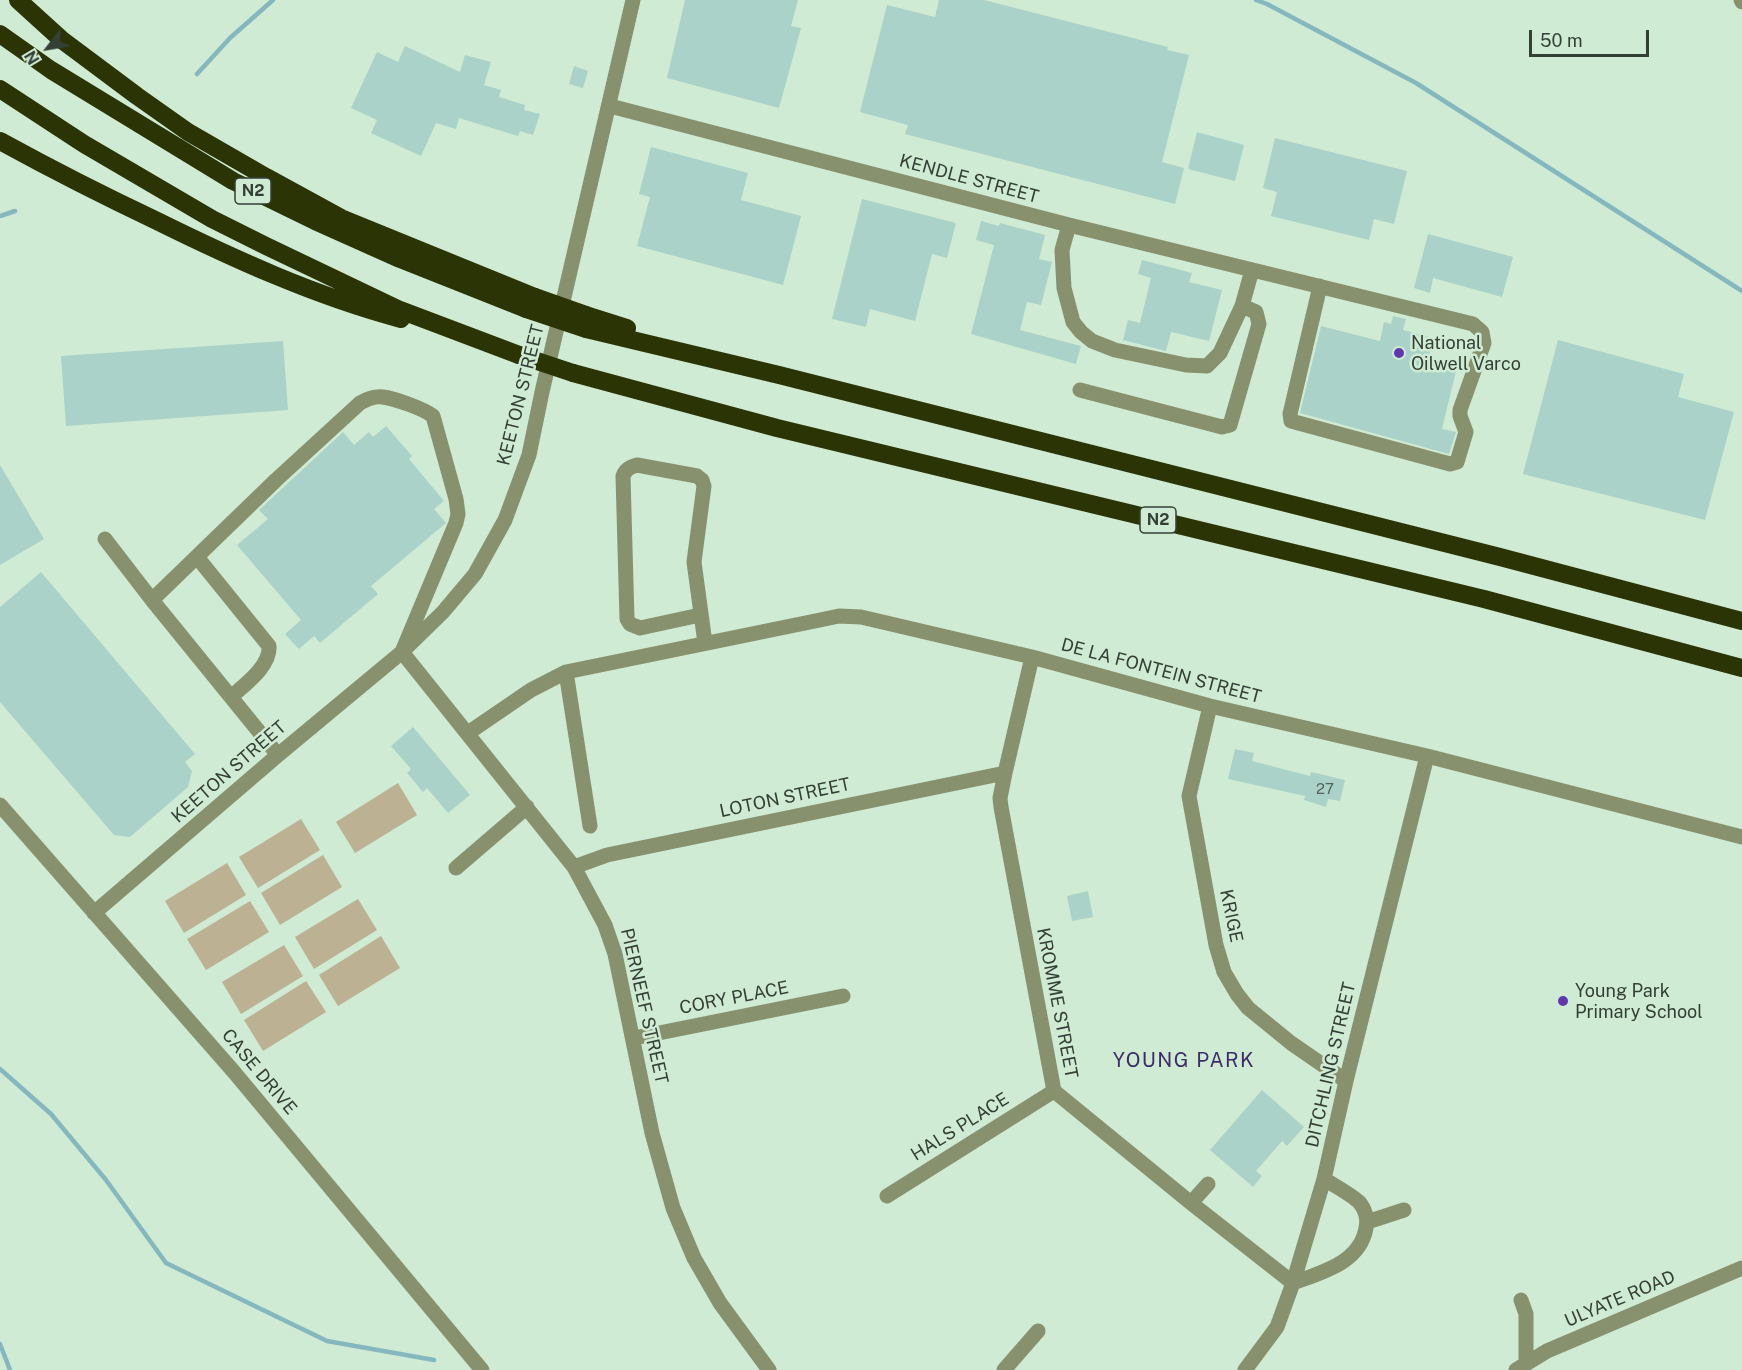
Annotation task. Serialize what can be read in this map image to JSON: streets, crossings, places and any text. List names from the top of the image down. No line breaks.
{"streets":{"highway":["N2"],"street":["KENDLE STREET","KEETON STREET","DE LA FONTEIN STREET","LOTON STREET","KRIGE","CORY PLACE","KROMME STREET","PIERNEEF STREET","DITCHLING STREET","CASE DRIVE","HALS PLACE","ULYATE ROAD"]},"crossings":[["KENDLE STREET","KEETON STREET"],["KEETON STREET","PIERNEEF STREET"],["KEETON STREET","CASE DRIVE"],["DE LA FONTEIN STREET","KRIGE"],["DE LA FONTEIN STREET","KROMME STREET"],["DE LA FONTEIN STREET","PIERNEEF STREET"],["DE LA FONTEIN STREET","DITCHLING STREET"],["LOTON STREET","KROMME STREET"],["LOTON STREET","PIERNEEF STREET"],["KRIGE","DITCHLING STREET"],["CORY PLACE","PIERNEEF STREET"],["KROMME STREET","DITCHLING STREET"],["KROMME STREET","HALS PLACE"]],"districts":["YOUNG PARK"],"places":["National Oilwell Varco","Young Park Primary School"],"house_numbers":["27"],"scale_bar":"50 m","north":"bottom left"}
